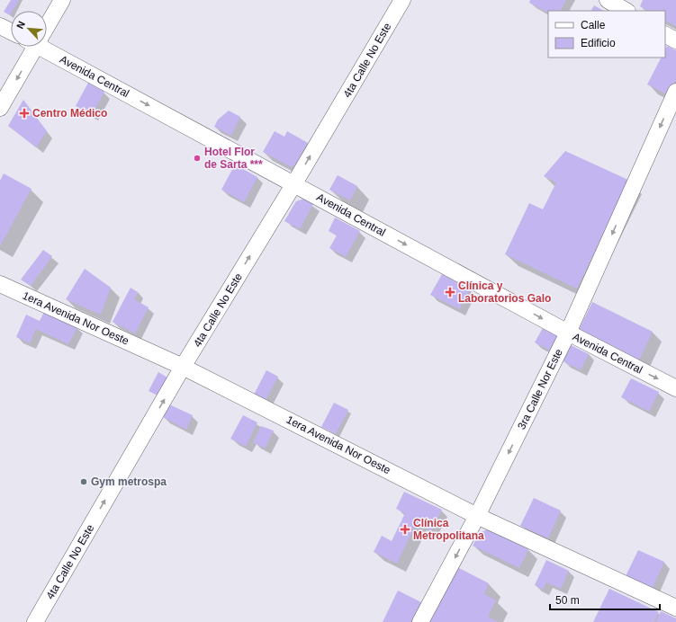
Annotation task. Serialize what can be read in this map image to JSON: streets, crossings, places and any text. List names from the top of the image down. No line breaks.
{"streets":{"street":["4ta Calle No Este","Avenida Central","1era Avenida Nor Oeste","3ra Calle Nor Este"]},"crossings":[["4ta Calle No Este","Avenida Central"],["4ta Calle No Este","1era Avenida Nor Oeste"],["Avenida Central","3ra Calle Nor Este"],["1era Avenida Nor Oeste","3ra Calle Nor Este"]],"one_way":["4ta Calle No Este","Avenida Central","3ra Calle Nor Este"],"places":{"health":["Centro Médico","Clínica y Laboratorios Galo","Clínica Metropolitana"],"other":["Hotel Flor de Sarta ***","Gym metrospa"]},"legend":["Calle","Edificio"],"scale_bar":"50 m","north":"top left"}
